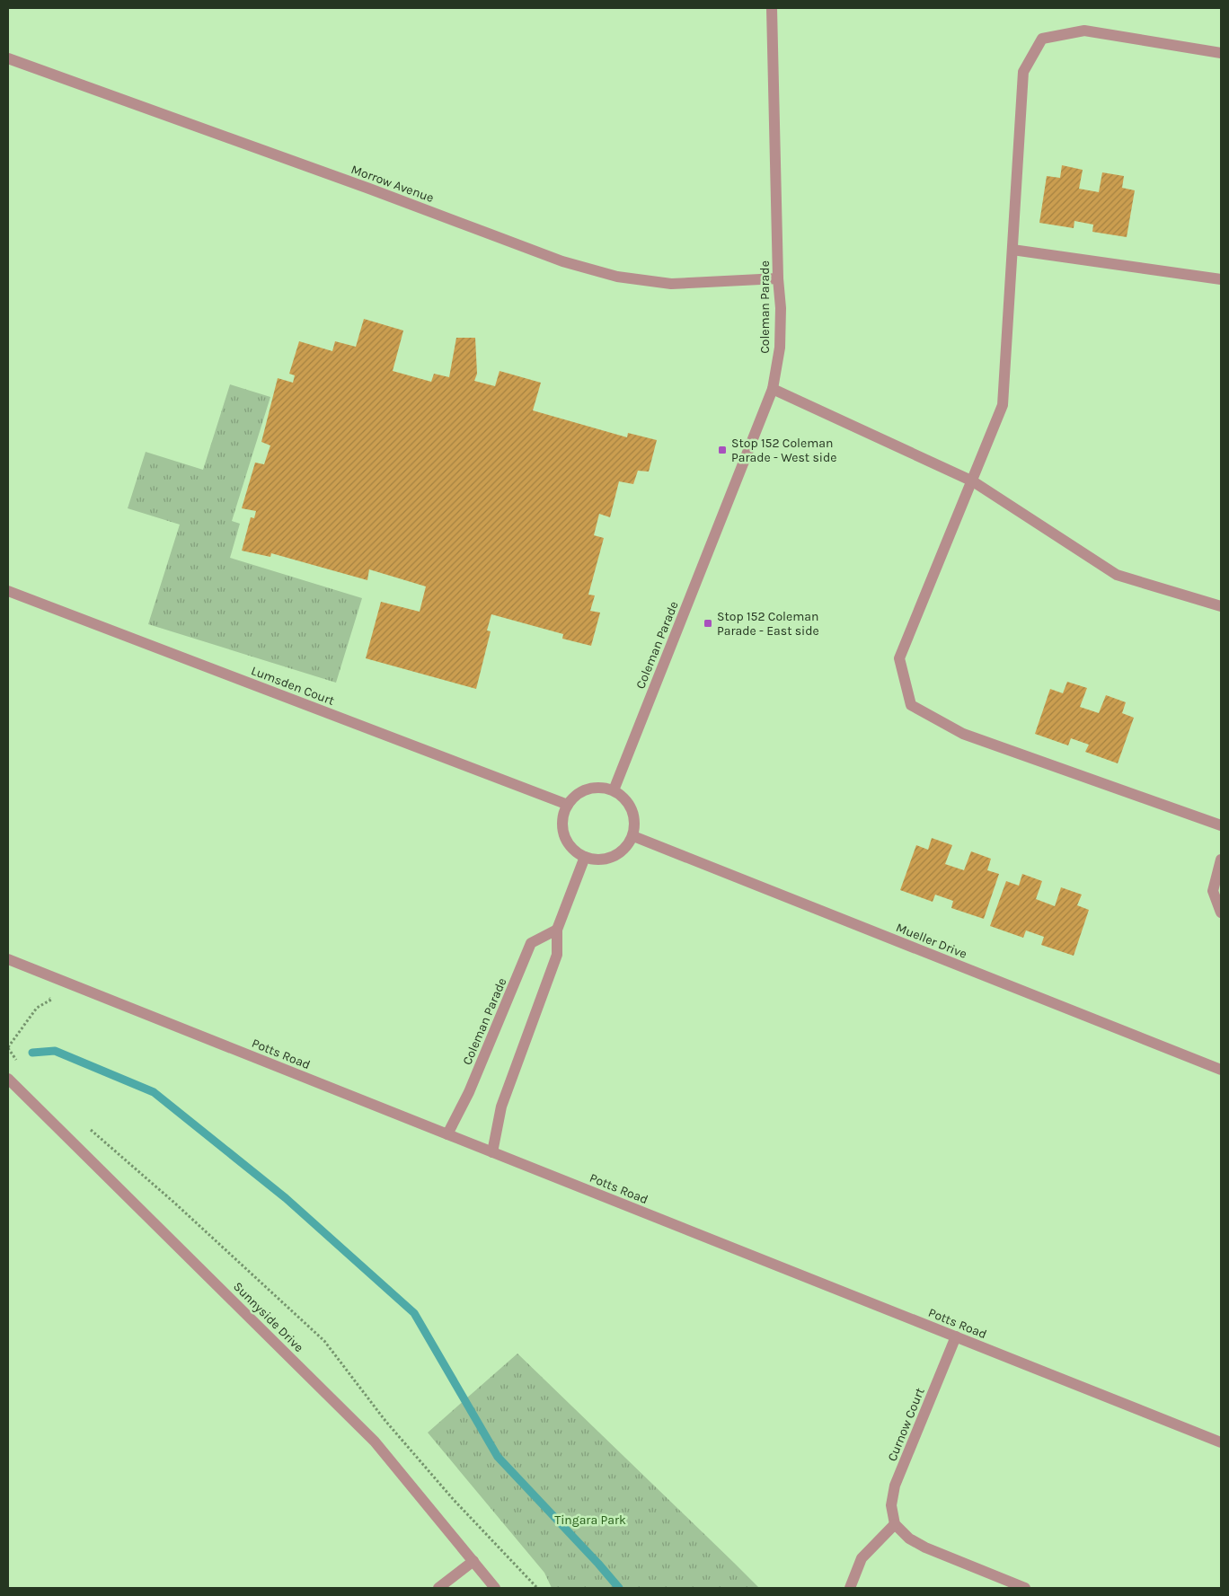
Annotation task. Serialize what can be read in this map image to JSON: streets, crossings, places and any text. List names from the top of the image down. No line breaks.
{"streets":{"street":["Morrow Avenue","Coleman Parade","Lumsden Court","Mueller Drive","Potts Road","Sunnyside Drive","Curnow Court"]},"crossings":[["Morrow Avenue","Coleman Parade"],["Coleman Parade","Lumsden Court"],["Coleman Parade","Mueller Drive"],["Coleman Parade","Potts Road"],["Lumsden Court","Mueller Drive"],["Potts Road","Curnow Court"]],"parks":["Tingara Park"],"places":{"transit":["Stop 152 Coleman Parade - West side","Stop 152 Coleman Parade - East side"]}}
